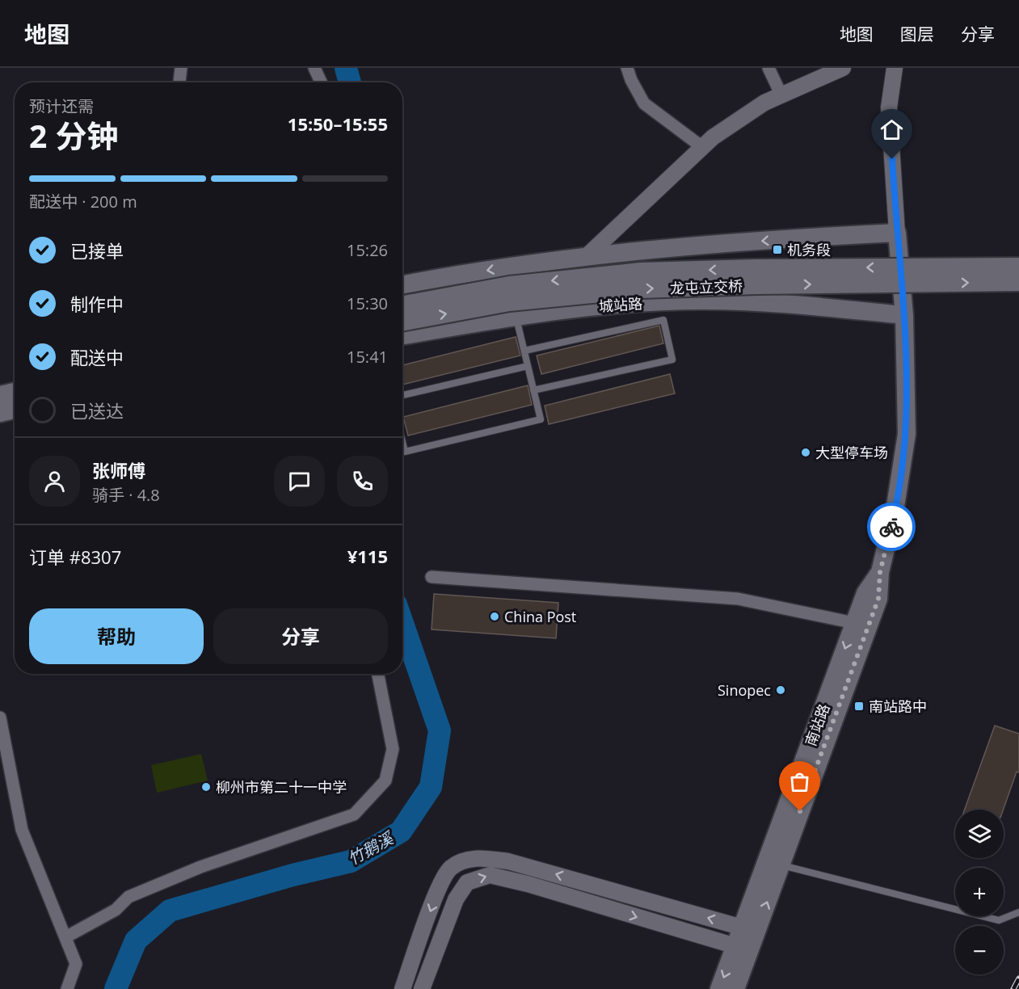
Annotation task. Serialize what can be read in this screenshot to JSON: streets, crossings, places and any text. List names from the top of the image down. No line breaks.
{"streets":{"main road":["龙屯立交桥","城站路","南站路"]},"crossings":[["城站路","南站路"]],"water":["竹鹅溪"],"places":{"transit":["机务段","南站路中"],"other":["大型停车场","China Post","Sinopec","柳州市第二十一中学"]},"page":{"header":"地图","nav":["地图","图层","分享"],"heading":["2 分钟","预计还需","15:50–15:55"],"panel":["张师傅","骑手 · 4.8","订单 #8307","¥115"],"bar":"配送中 · 200 m","list":[["已接单","15:26"],["制作中","15:30"],["配送中","15:41"],"已送达"],"buttons":["帮助","分享"],"map_buttons":["+","−"]}}
